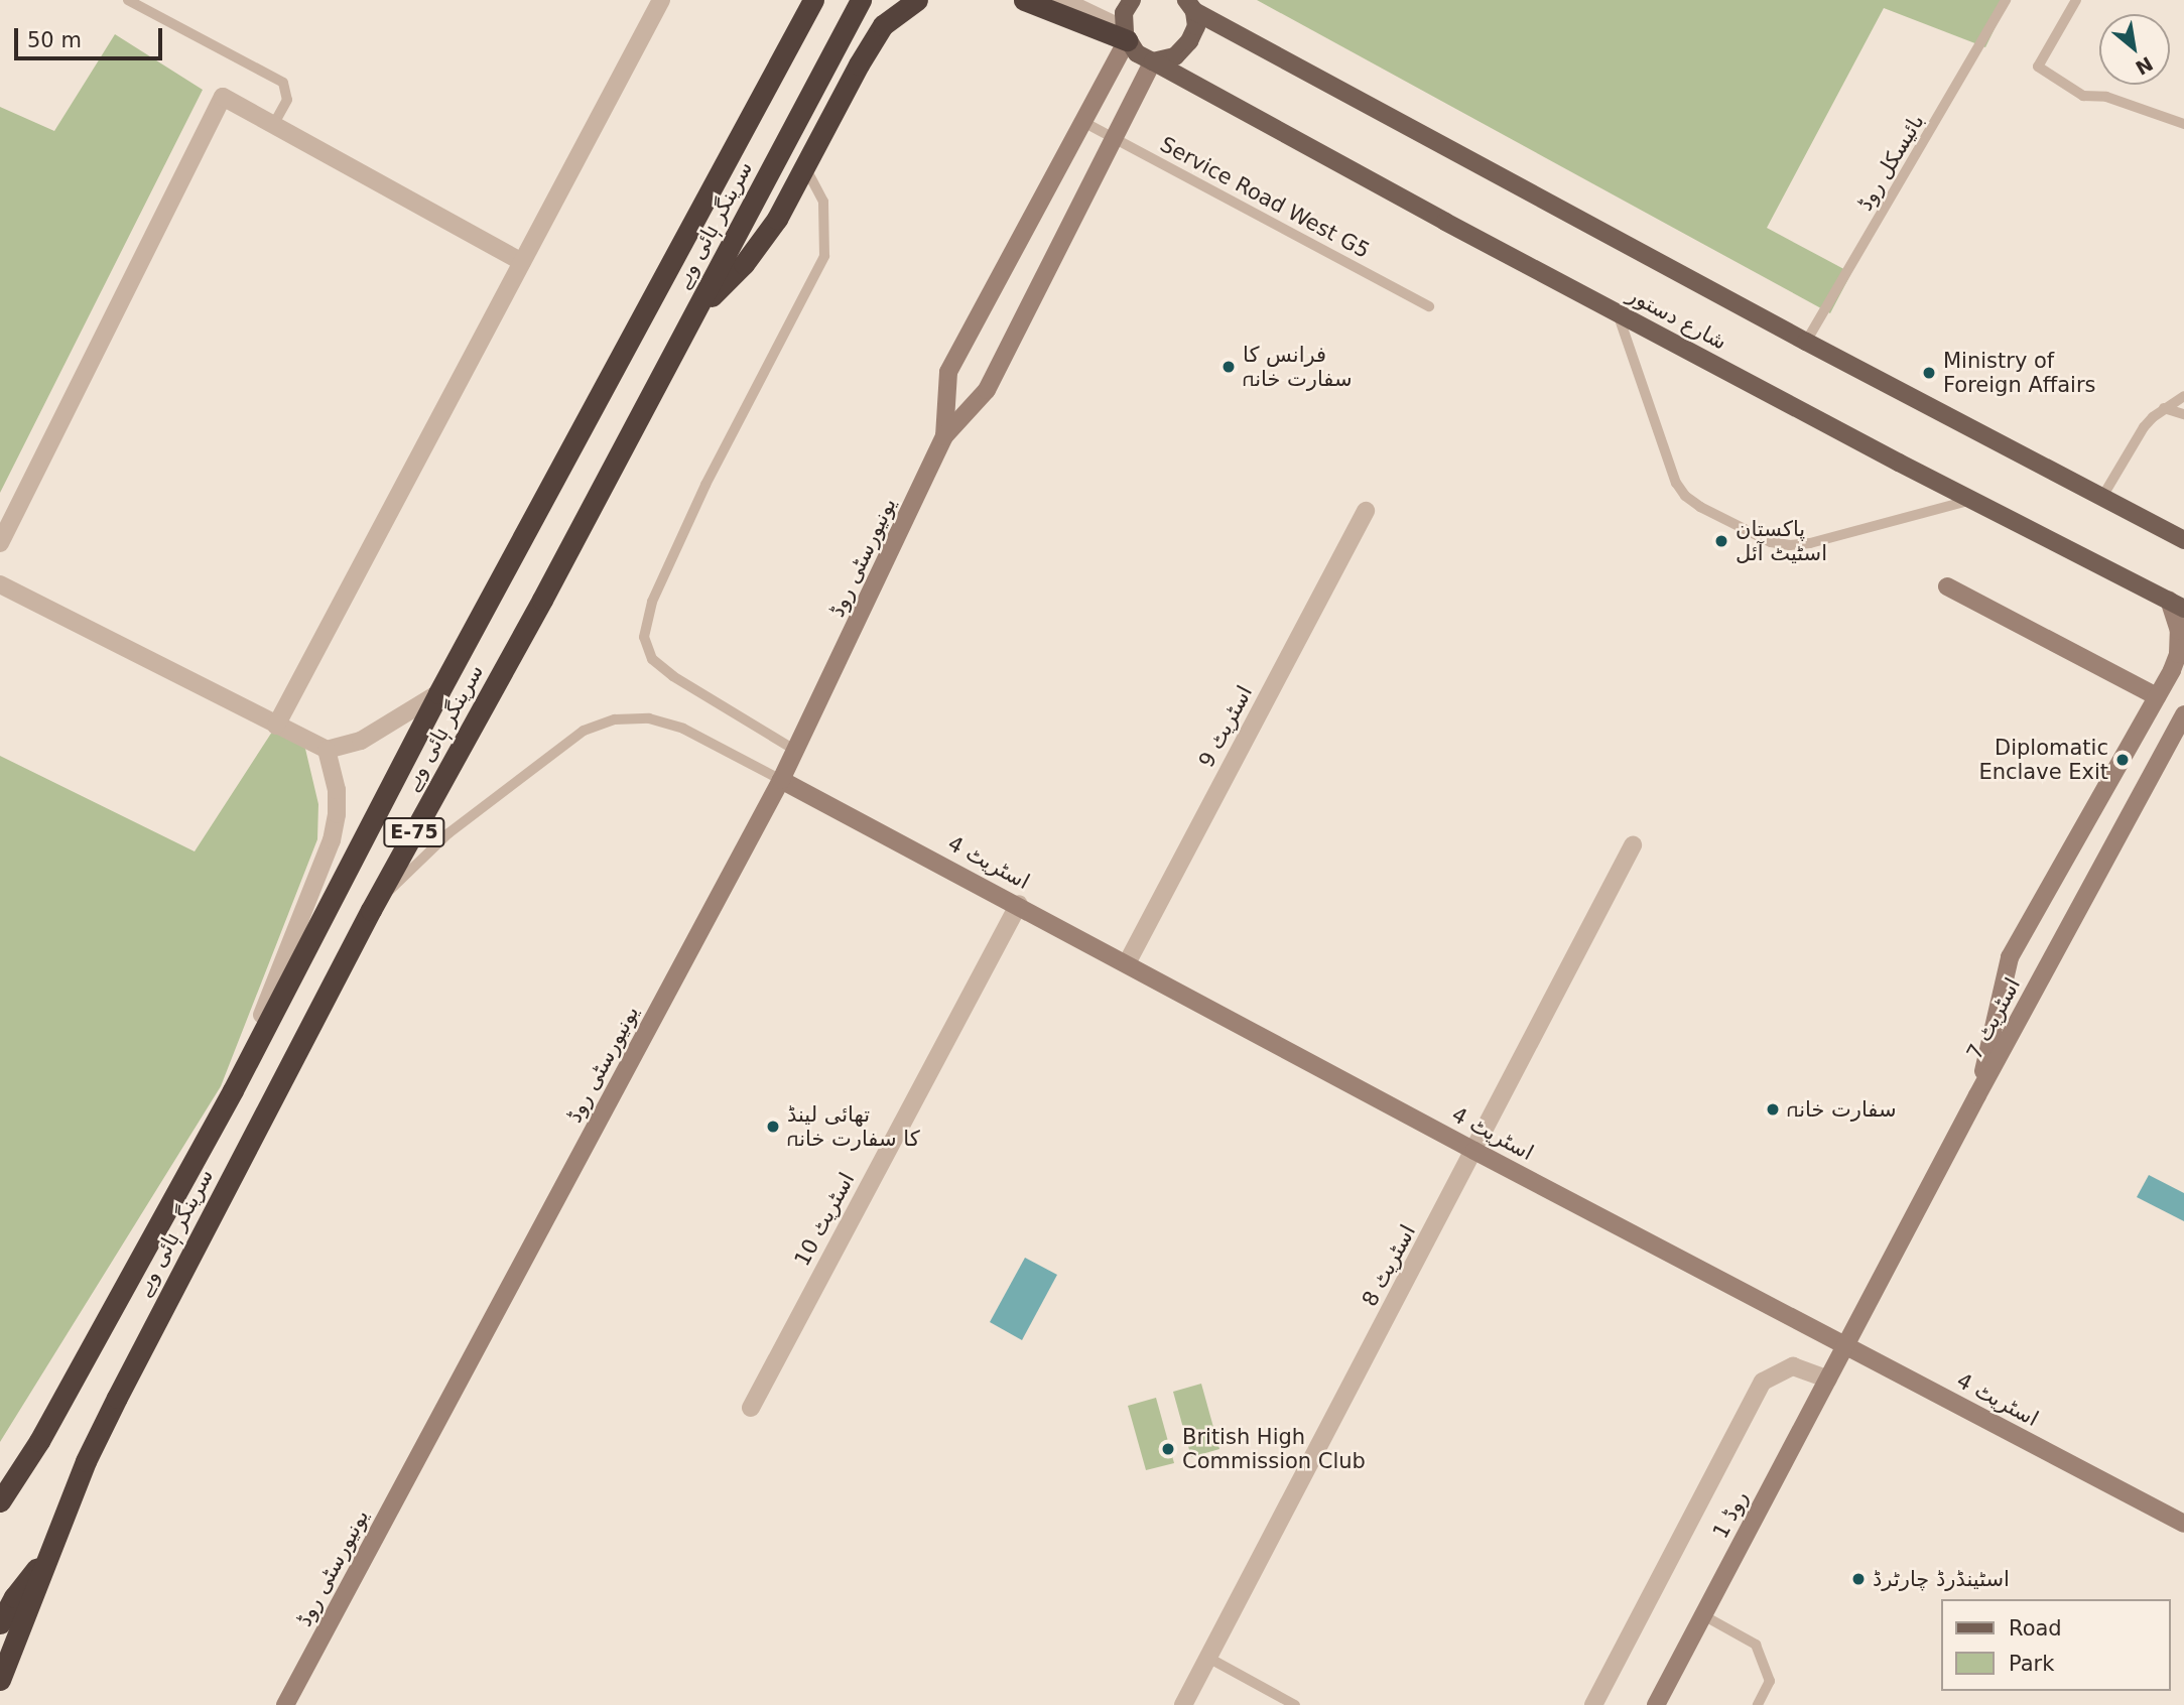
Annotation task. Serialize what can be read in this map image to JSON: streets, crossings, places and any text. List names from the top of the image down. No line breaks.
{"streets":{"highway":["سرینگر ہائی وے","E-75"],"main road":["شارع دستور"],"street":["یونیورسٹی روڈ","اسٹریٹ 9","اسٹریٹ 4","اسٹریٹ 7","اسٹریٹ 10","اسٹریٹ 8","روڈ 1"],"lane":["بائیسکل روڈ","Service Road West G5"]},"crossings":[["بائیسکل روڈ","شارع دستور"],["Service Road West G5","یونیورسٹی روڈ"],["شارع دستور","یونیورسٹی روڈ"],["یونیورسٹی روڈ","اسٹریٹ 4"],["اسٹریٹ 9","اسٹریٹ 4"],["اسٹریٹ 4","اسٹریٹ 7"],["اسٹریٹ 4","اسٹریٹ 10"],["اسٹریٹ 4","اسٹریٹ 8"],["اسٹریٹ 4","روڈ 1"],["اسٹریٹ 7","روڈ 1"]],"places":["فرانس کا سفارت خانہ","Ministry of Foreign Affairs","پاکستان اسٹیٹ آئل","Diplomatic Enclave Exit","سفارت خانہ","تھائی لینڈ کا سفارت خانہ","British High Commission Club","اسٹینڈرڈ چارٹرڈ"],"legend":["Road","Park"],"scale_bar":"50 m","north":"bottom right"}
